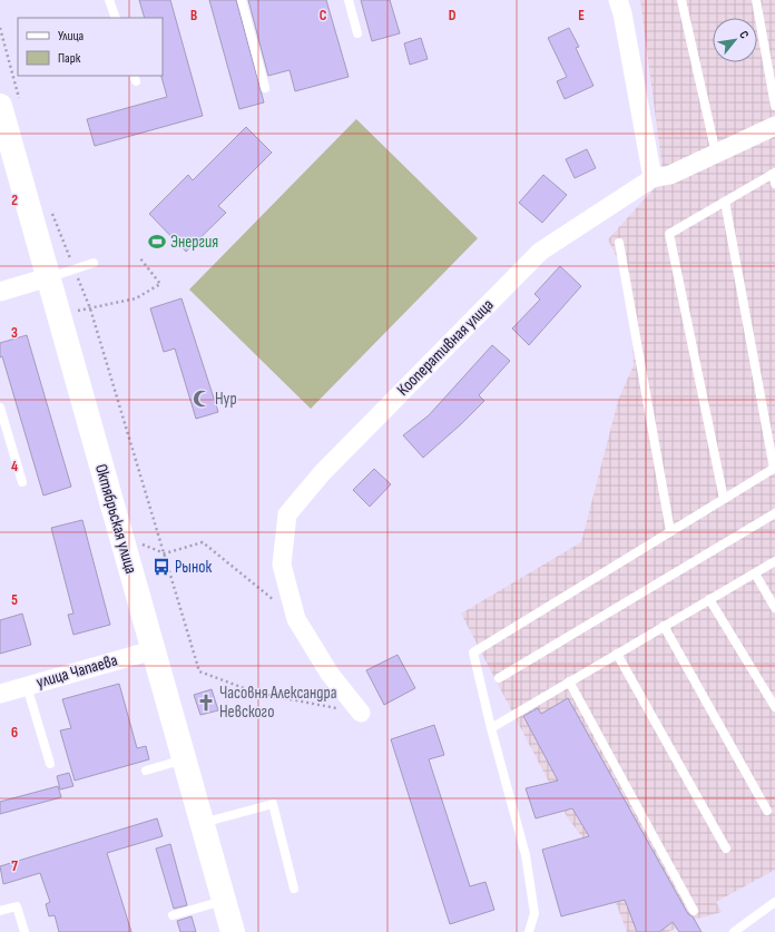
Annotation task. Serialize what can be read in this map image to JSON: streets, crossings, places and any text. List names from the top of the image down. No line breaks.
{"streets":{"main road":["Октябрьская улица"],"street":["Кооперативная улица","улица Чапаева"]},"crossings":[["Октябрьская улица","улица Чапаева"]],"places":{"sports":["Энергия"],"mosque":["Нур"],"bus stop":["Рынок"],"church":["Часовня Александра Невского"]},"legend":["Улица","Парк"],"north":"top right","grid":{"columns":["B","C","D","E"],"rows":["2","3","4","5","6","7"]}}
